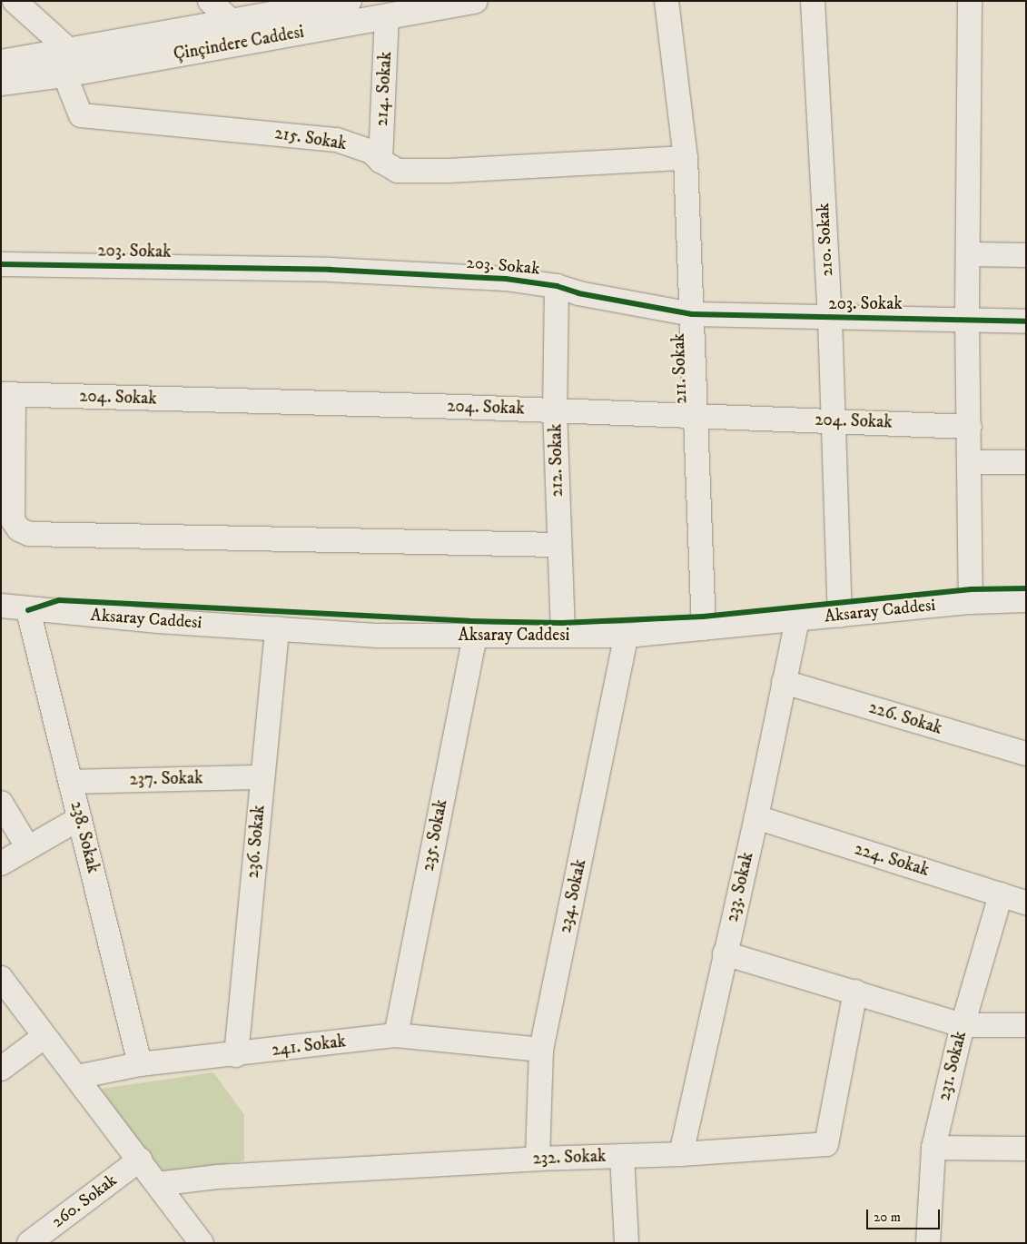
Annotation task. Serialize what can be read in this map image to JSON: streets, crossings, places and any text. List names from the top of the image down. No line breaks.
{"streets":{"main road":["Çinçindere Caddesi"],"street":["214. Sokak","215. Sokak","210. Sokak","203. Sokak","211. Sokak","204. Sokak","212. Sokak","Aksaray Caddesi","226. Sokak","237. Sokak","235. Sokak","238. Sokak","236. Sokak","224. Sokak","233. Sokak","234. Sokak","241. Sokak","231. Sokak","232. Sokak","260. Sokak"]},"crossings":[["Çinçindere Caddesi","214. Sokak"],["Çinçindere Caddesi","215. Sokak"],["214. Sokak","215. Sokak"],["215. Sokak","211. Sokak"],["210. Sokak","203. Sokak"],["210. Sokak","204. Sokak"],["210. Sokak","Aksaray Caddesi"],["203. Sokak","211. Sokak"],["203. Sokak","212. Sokak"],["211. Sokak","204. Sokak"],["211. Sokak","Aksaray Caddesi"],["204. Sokak","212. Sokak"],["212. Sokak","Aksaray Caddesi"],["Aksaray Caddesi","235. Sokak"],["Aksaray Caddesi","238. Sokak"],["Aksaray Caddesi","236. Sokak"],["Aksaray Caddesi","233. Sokak"],["Aksaray Caddesi","234. Sokak"],["226. Sokak","233. Sokak"],["237. Sokak","238. Sokak"],["237. Sokak","236. Sokak"],["235. Sokak","241. Sokak"],["238. Sokak","241. Sokak"],["236. Sokak","241. Sokak"],["224. Sokak","233. Sokak"],["224. Sokak","231. Sokak"],["233. Sokak","232. Sokak"],["234. Sokak","241. Sokak"],["234. Sokak","232. Sokak"]],"scale_bar":"20 m"}
